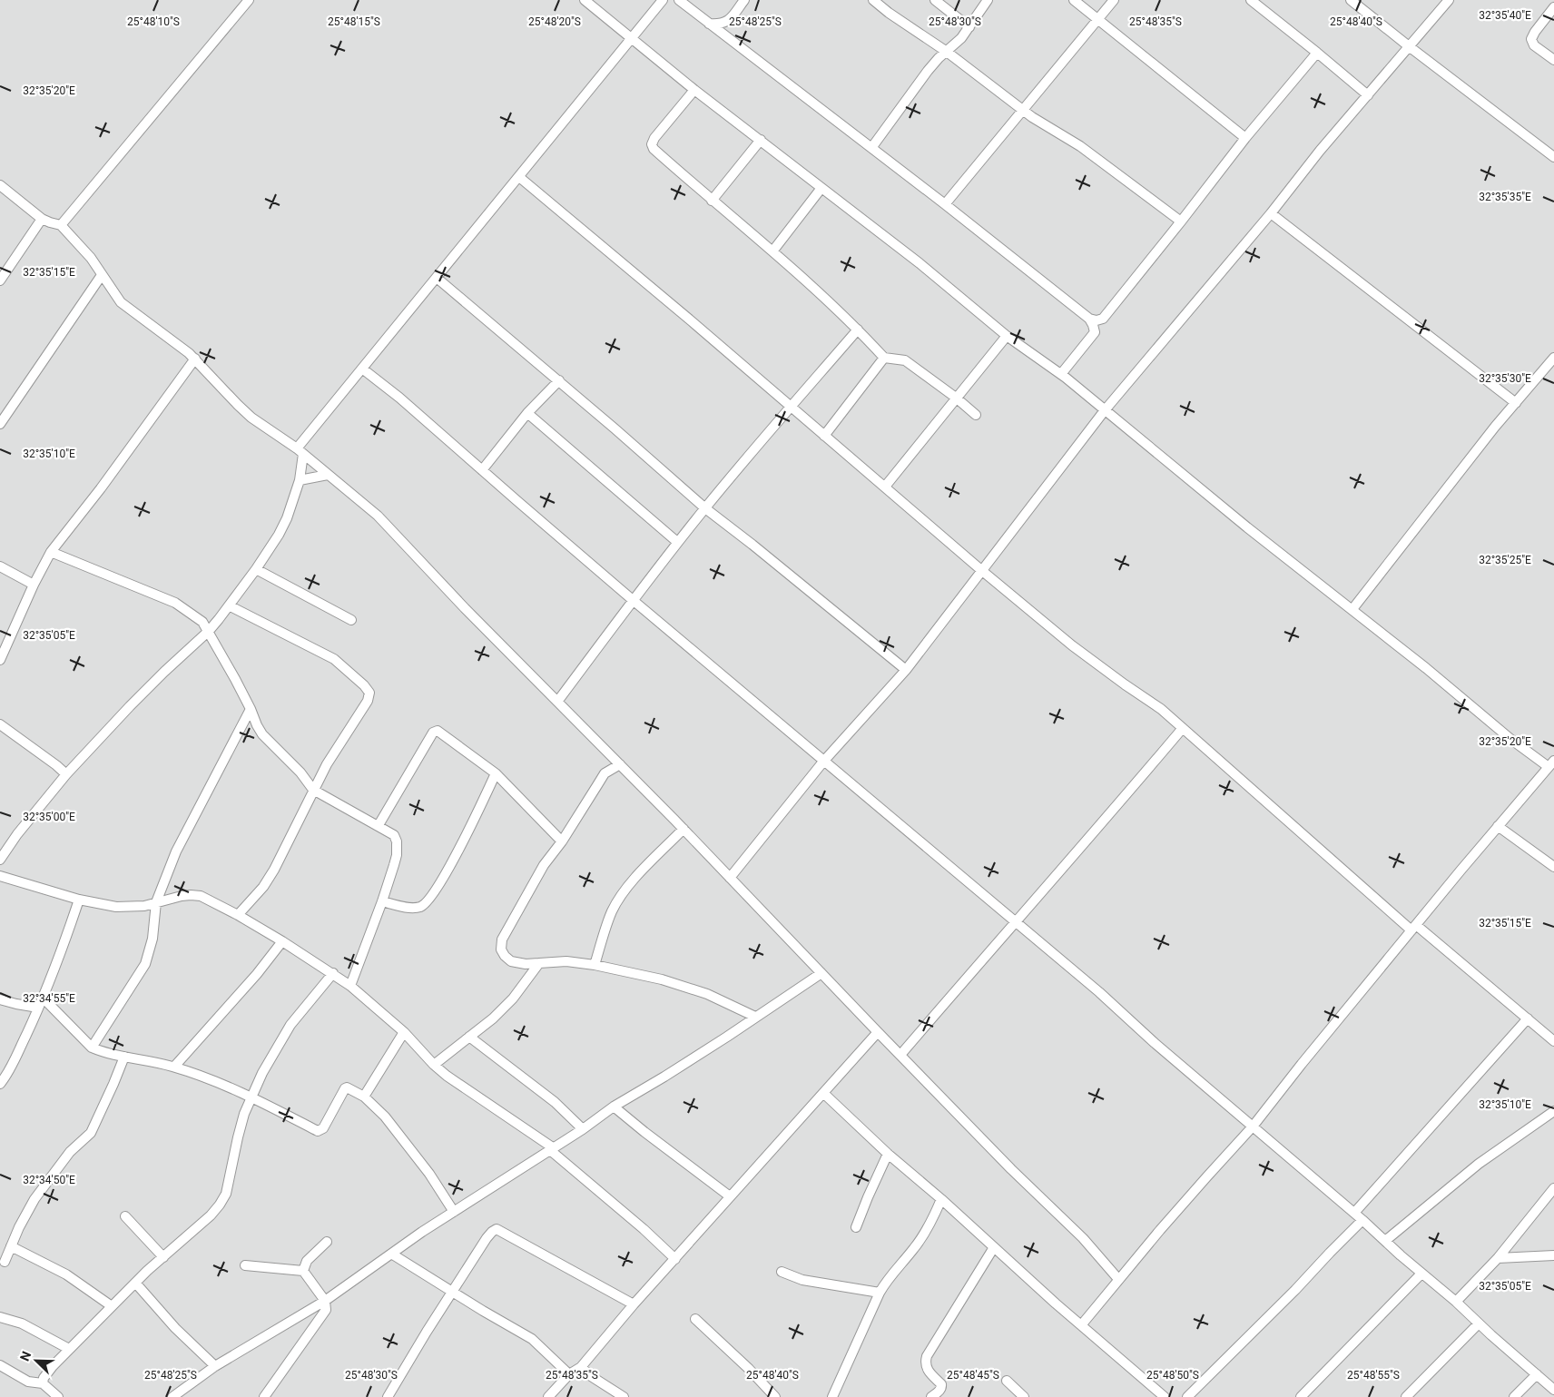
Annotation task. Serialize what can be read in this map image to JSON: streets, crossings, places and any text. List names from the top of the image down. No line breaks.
{"north":"top left","coordinates":["32°35'40\"E","25°48'10\"S","25°48'15\"S","25°48'25\"S","25°48'40\"S","25°48'20\"S","25°48'30\"S","25°48'35\"S","32°35'20\"E","32°35'35\"E","32°35'15\"E","32°35'30\"E","32°35'10\"E","32°35'25\"E","32°35'05\"E","32°35'00\"E","32°34'55\"E","32°34'50\"E","25°48'45\"S","25°48'50\"S","25°48'55\"S"]}
